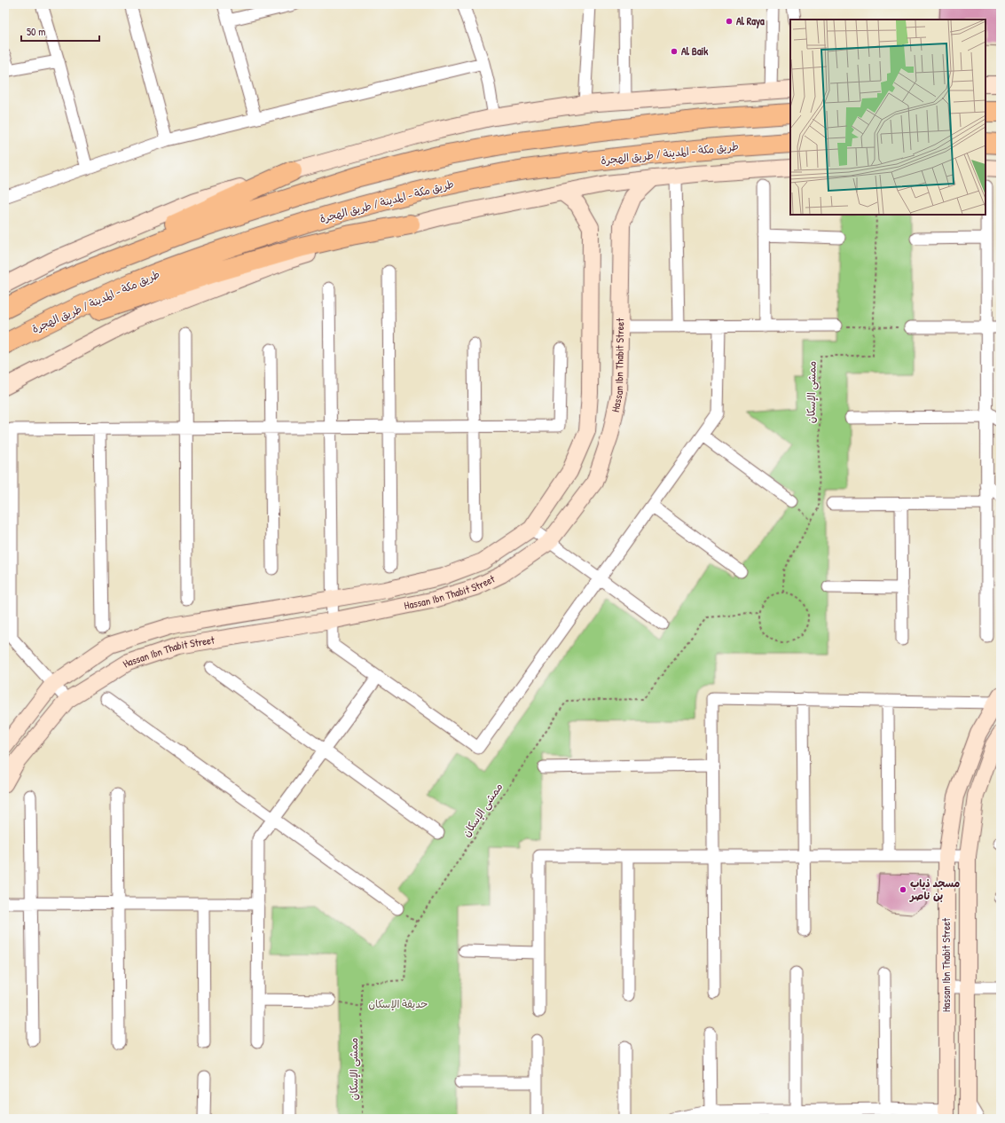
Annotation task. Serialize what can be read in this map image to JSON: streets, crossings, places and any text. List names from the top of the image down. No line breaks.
{"streets":{"highway":["طريق مكة - المدينة / طريق الهجرة"],"street":["Hassan Ibn Thabit Street"],"path":["ممشى الإسكان"]},"parks":["حديقة الإسكان"],"places":["Al Raya","Al Baik","مسجد ذياب بن ناصر"],"scale_bar":"50 m"}
